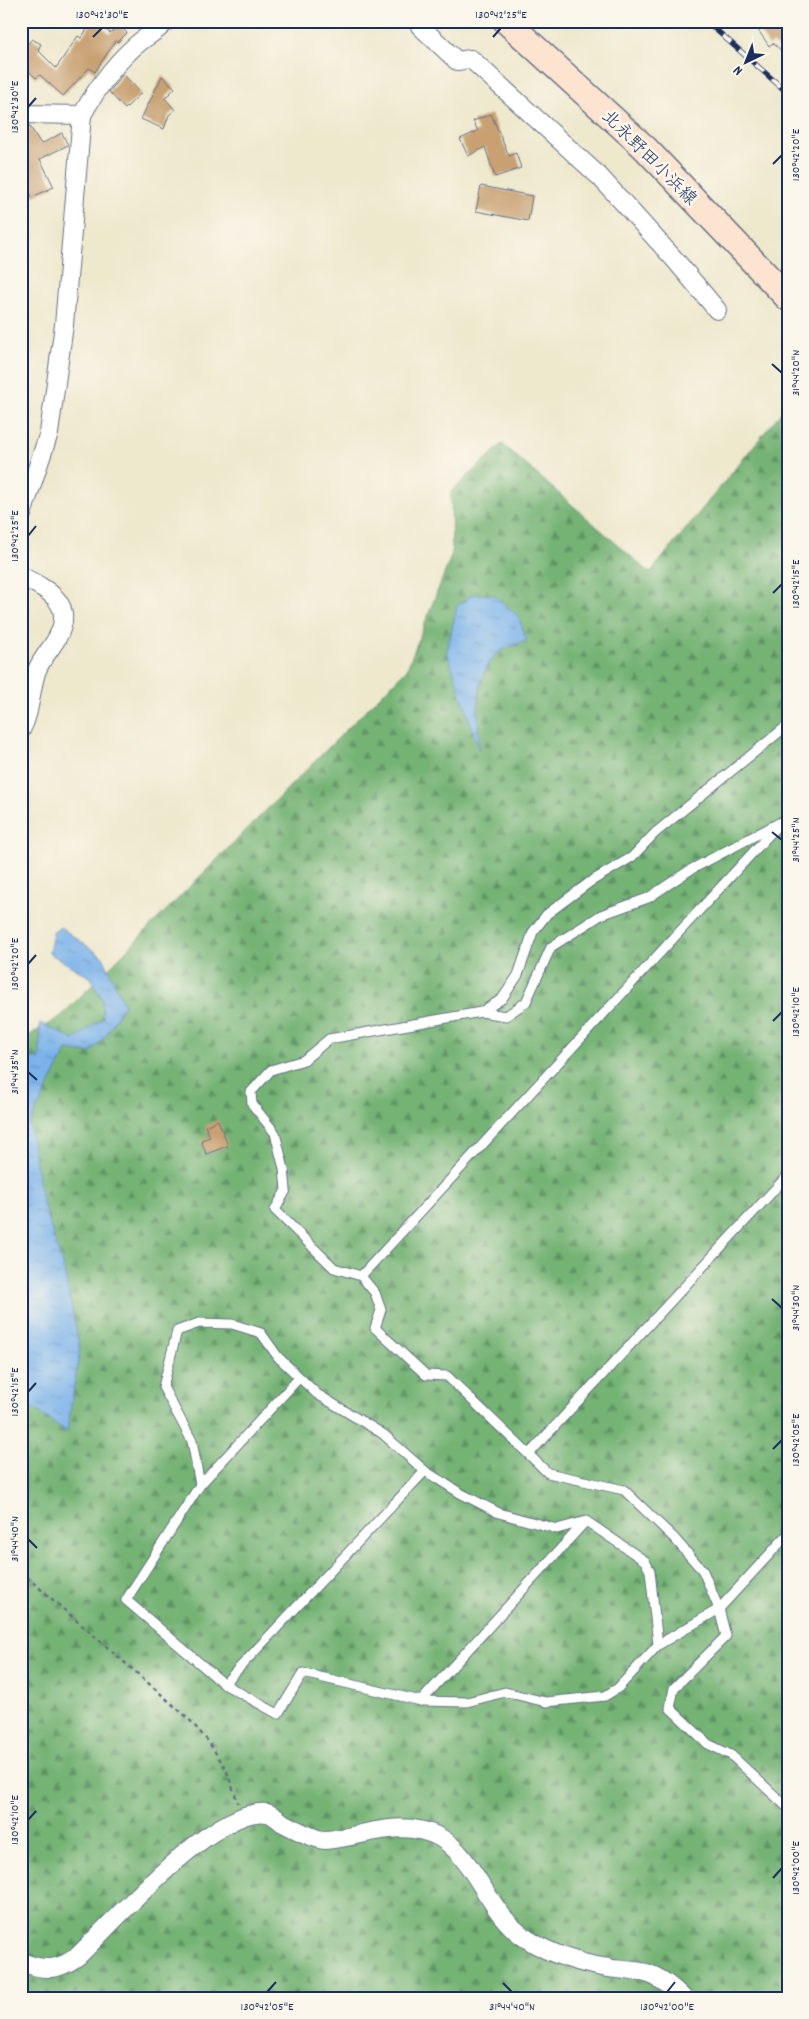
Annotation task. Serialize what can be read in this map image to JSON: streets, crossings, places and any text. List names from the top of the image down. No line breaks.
{"streets":{"main road":["北永野田小浜線"]},"north":"bottom left","coordinates":["130°42'30\"E","130°42'25\"E","130°42'20\"E","31°44'20\"N","130°42'15\"E","31°44'25\"N","130°42'10\"E","31°44'35\"N","31°44'30\"N","130°42'05\"E","31°44'40\"N","130°42'00\"E"]}
